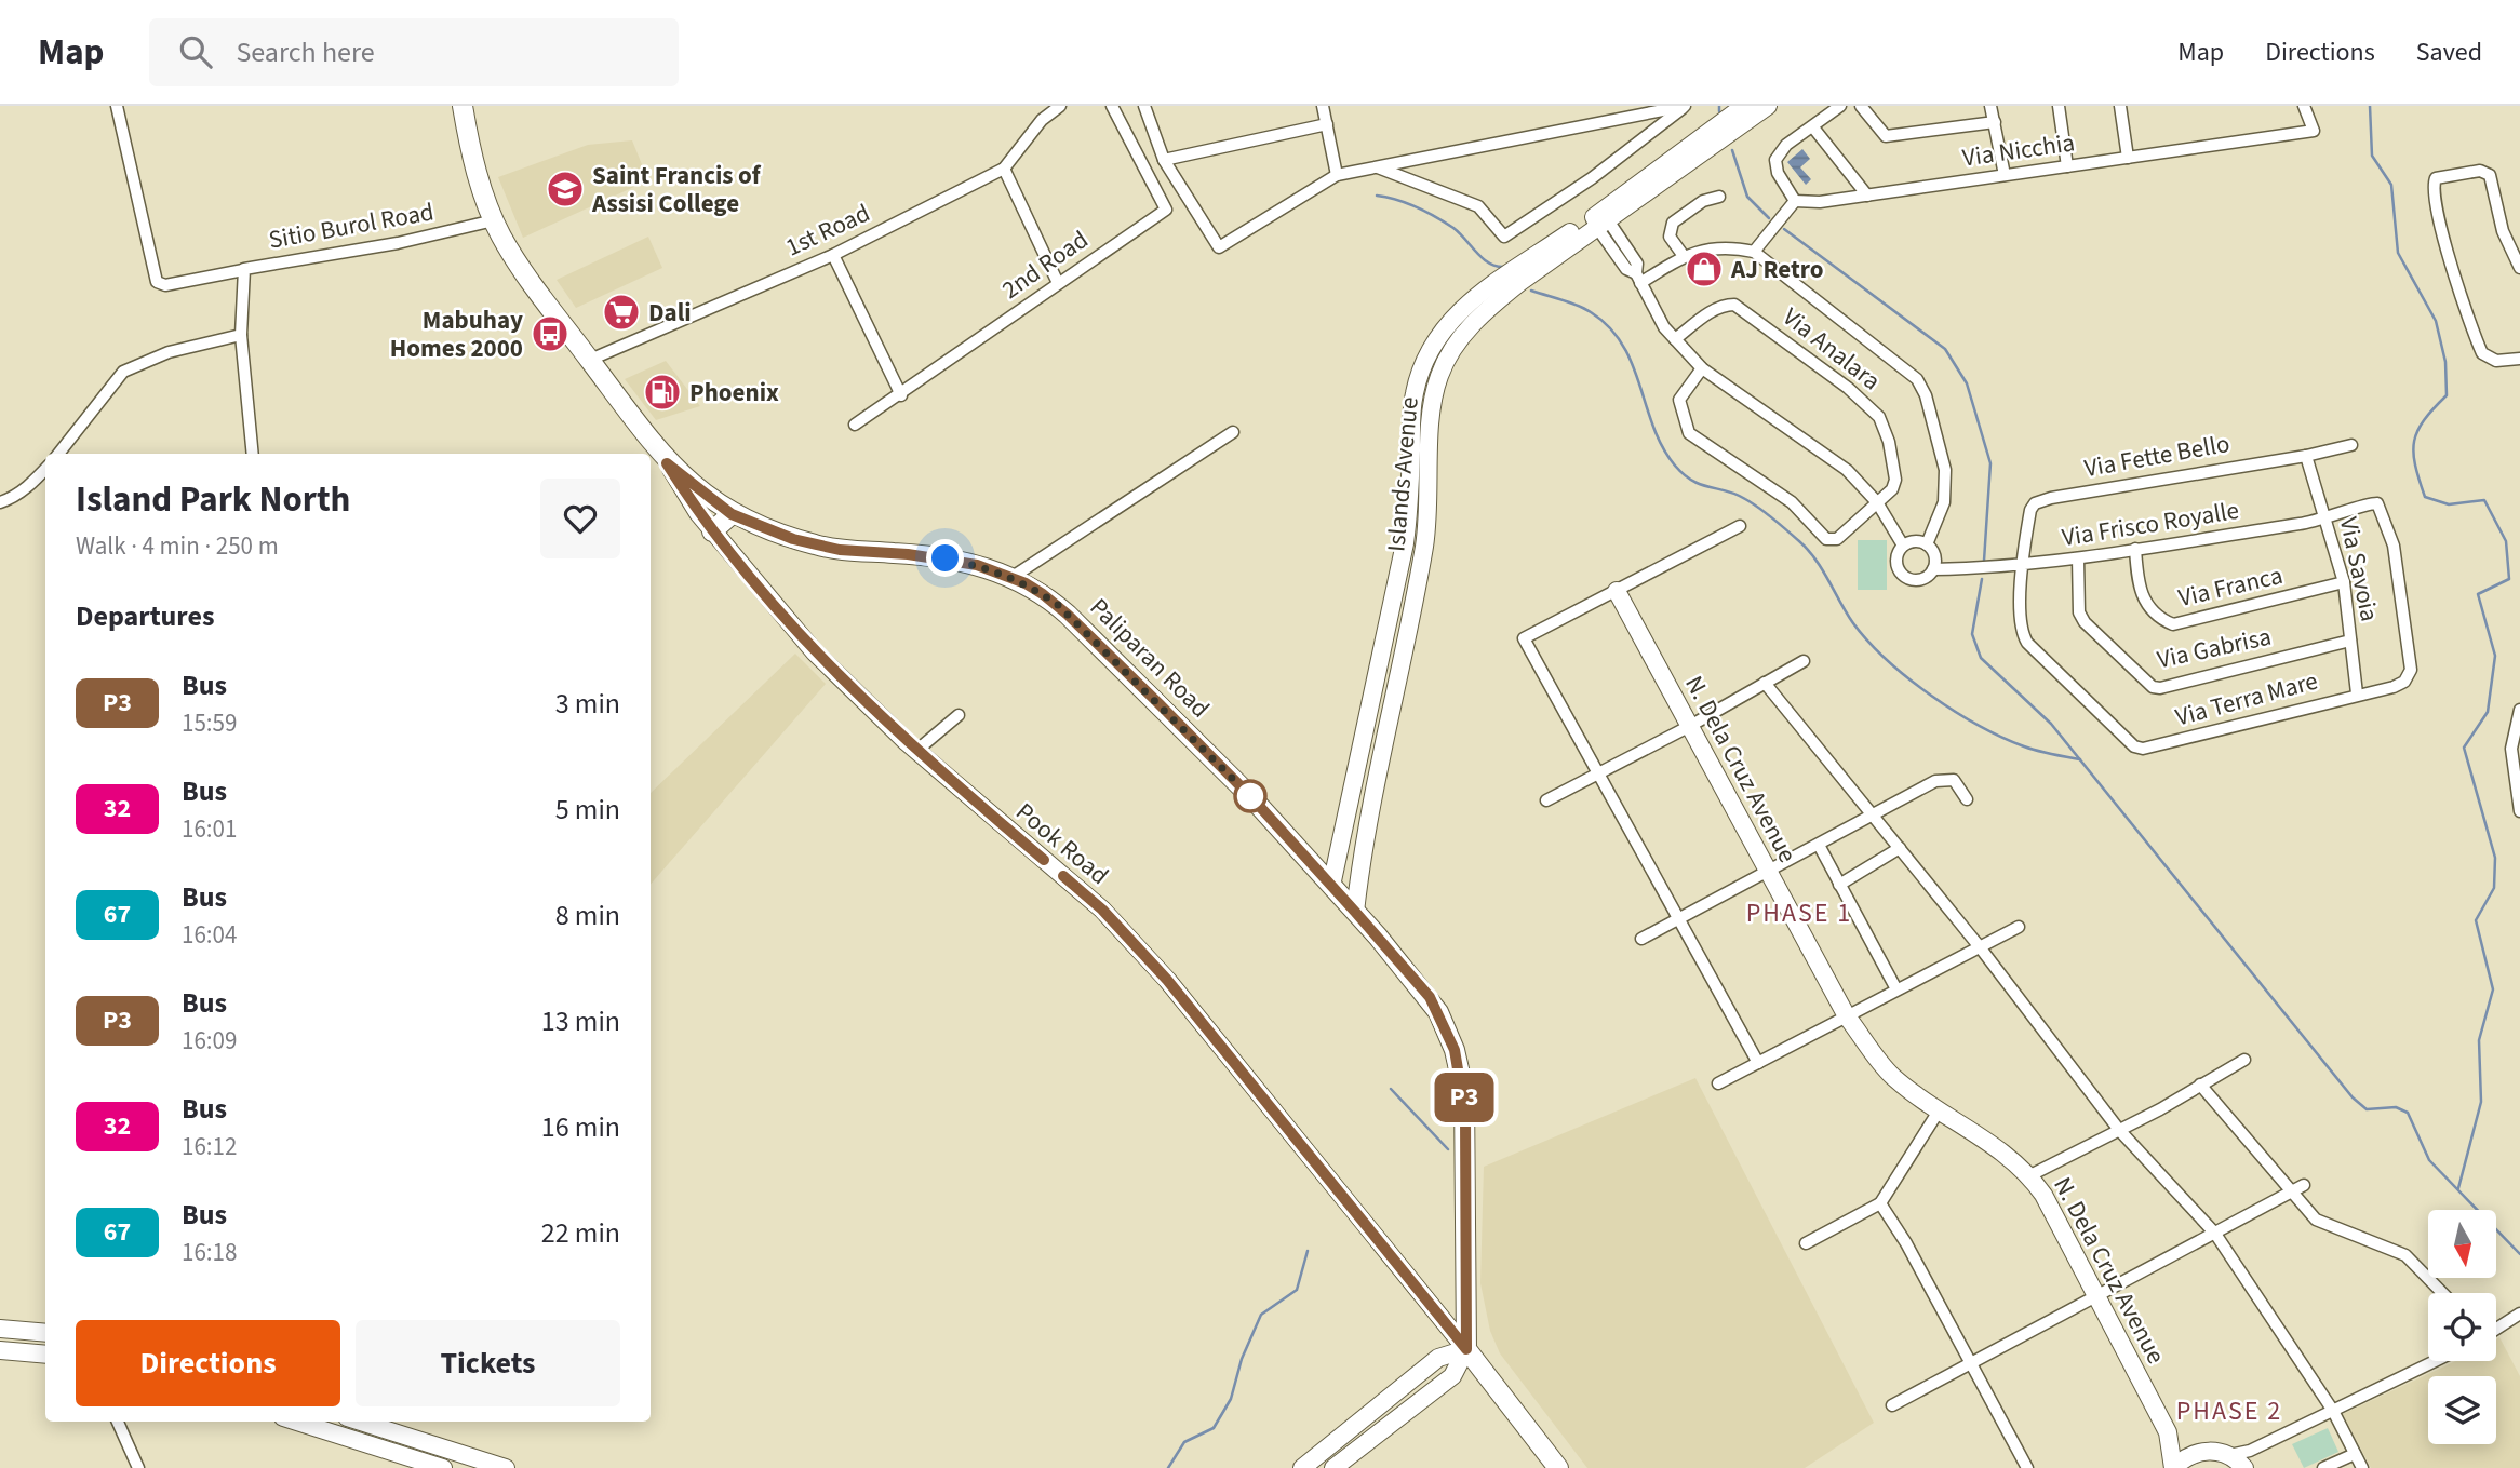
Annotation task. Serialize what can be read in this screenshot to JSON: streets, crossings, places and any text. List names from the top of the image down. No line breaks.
{"streets":{"main road":["Paliparan Road"],"street":["Via Nicchia","Sitio Burol Road","1st Road","2nd Road","Via Analara","Via Fette Bello","Islands Avenue","Via Frisco Royalle","Via Savoia","Via Franca","Via Gabrisa","Via Terra Mare","N. Dela Cruz Avenue","Pook Road"]},"crossings":[["Sitio Burol Road","Paliparan Road"],["1st Road","Paliparan Road"],["Via Fette Bello","Via Frisco Royalle"],["Via Fette Bello","Via Savoia"],["Via Fette Bello","Via Terra Mare"],["Islands Avenue","Paliparan Road"],["Via Frisco Royalle","Via Savoia"],["Via Frisco Royalle","Via Franca"],["Via Frisco Royalle","Via Gabrisa"],["Via Frisco Royalle","Via Terra Mare"],["Via Savoia","Via Franca"],["Via Savoia","Via Gabrisa"],["Via Savoia","Via Terra Mare"],["Paliparan Road","Pook Road"]],"districts":["PHASE 1","PHASE 2"],"places":{"school or university":["Saint Francis of Assisi College"],"shop":["AJ Retro"],"supermarket":["Dali"],"bus stop":["Mabuhay Homes 2000"],"fuel station":["Phoenix"]},"lines":["bus line P3"],"north":"bottom","page":{"header":"Map","search":"Search here","nav":["Map","Directions","Saved"],"on_map":"P3","heading":[["Island Park North","Walk · 4 min · 250 m"],"Departures"],"list":[{"mark":"P3","name":"Bus","note":"15:59","value":"3 min"},{"mark":"32","name":"Bus","note":"16:01","value":"5 min"},{"mark":"67","name":"Bus","note":"16:04","value":"8 min"},{"mark":"P3","name":"Bus","note":"16:09","value":"13 min"},{"mark":"32","name":"Bus","note":"16:12","value":"16 min"},{"mark":"67","name":"Bus","note":"16:18","value":"22 min"}],"buttons":["Directions","Tickets"]}}
